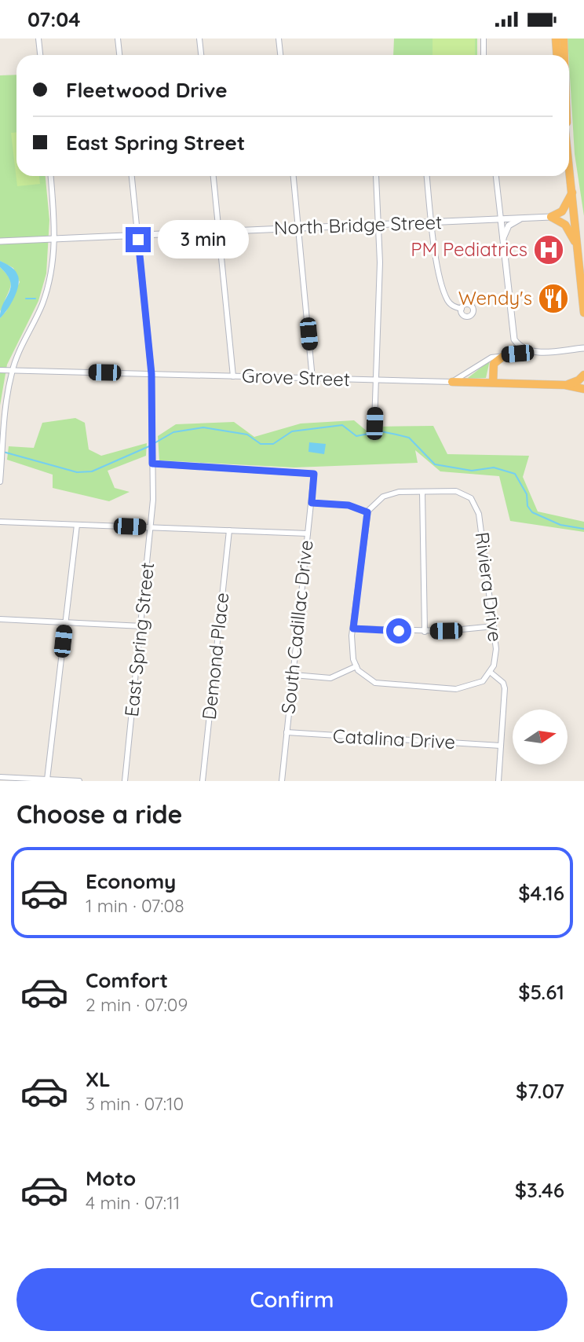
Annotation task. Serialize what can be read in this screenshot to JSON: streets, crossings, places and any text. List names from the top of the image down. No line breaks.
{"streets":{"street":["North Bridge Street","Grove Street","Riviera Drive","South Cadillac Drive","East Spring Street","Demond Place","Catalina Drive"]},"crossings":[["North Bridge Street","East Spring Street"],["Grove Street","East Spring Street"],["South Cadillac Drive","East Spring Street"],["South Cadillac Drive","Catalina Drive"]],"places":{"hospital":["PM Pediatrics"],"restaurant":["Wendy's"]},"north":"right","page":{"status":"07:04","banner":["Fleetwood Drive","East Spring Street"],"bubble":"3 min","heading":"Choose a ride","list":[{"name":"Economy","note":"1 min · 07:08","value":"$4.16"},{"name":"Comfort","note":"2 min · 07:09","value":"$5.61"},{"name":"XL","note":"3 min · 07:10","value":"$7.07"},{"name":"Moto","note":"4 min · 07:11","value":"$3.46"}],"buttons":"Confirm"}}
